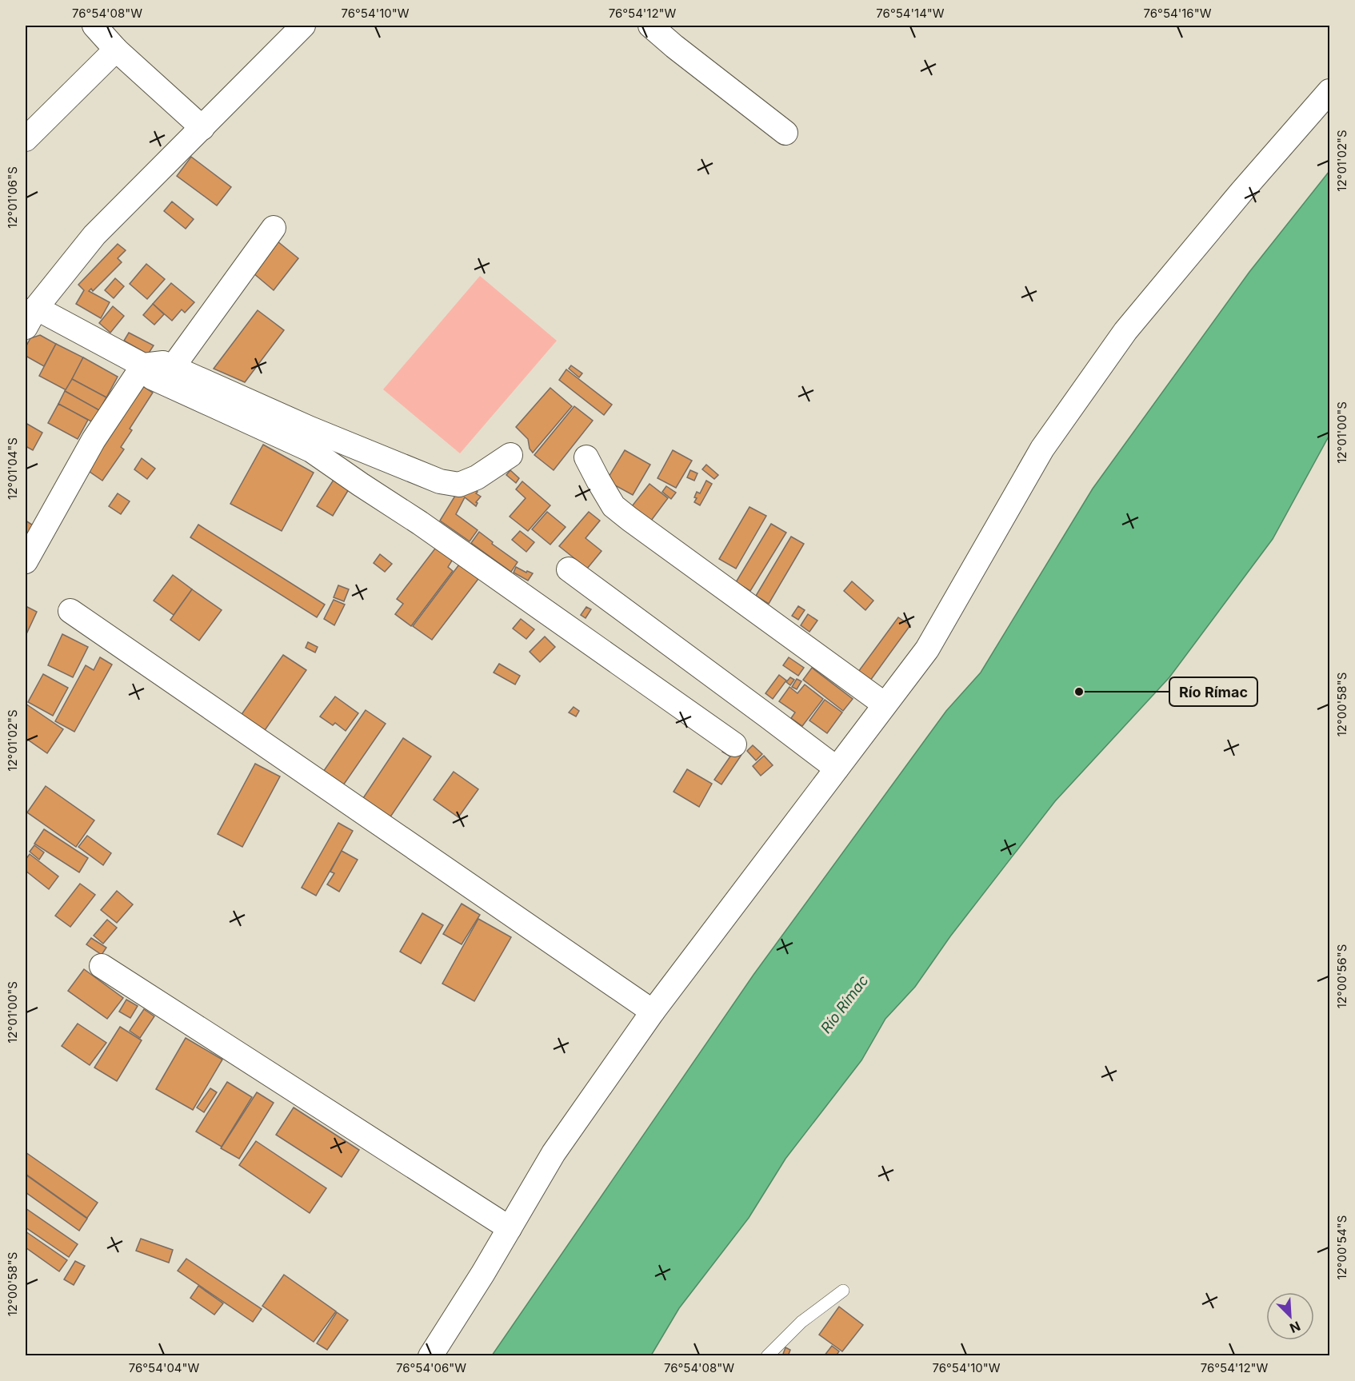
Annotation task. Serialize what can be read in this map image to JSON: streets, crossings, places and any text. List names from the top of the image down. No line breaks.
{"water":["Río Rímac"],"places":["Río Rímac"],"north":"bottom right","coordinates":["76°54'08\"W","76°54'10\"W","76°54'12\"W","76°54'14\"W","76°54'16\"W","12°01'02\"S","12°01'06\"S","12°01'00\"S","12°01'04\"S","12°00'58\"S","12°00'56\"S","12°00'54\"S","76°54'04\"W","76°54'06\"W"]}
